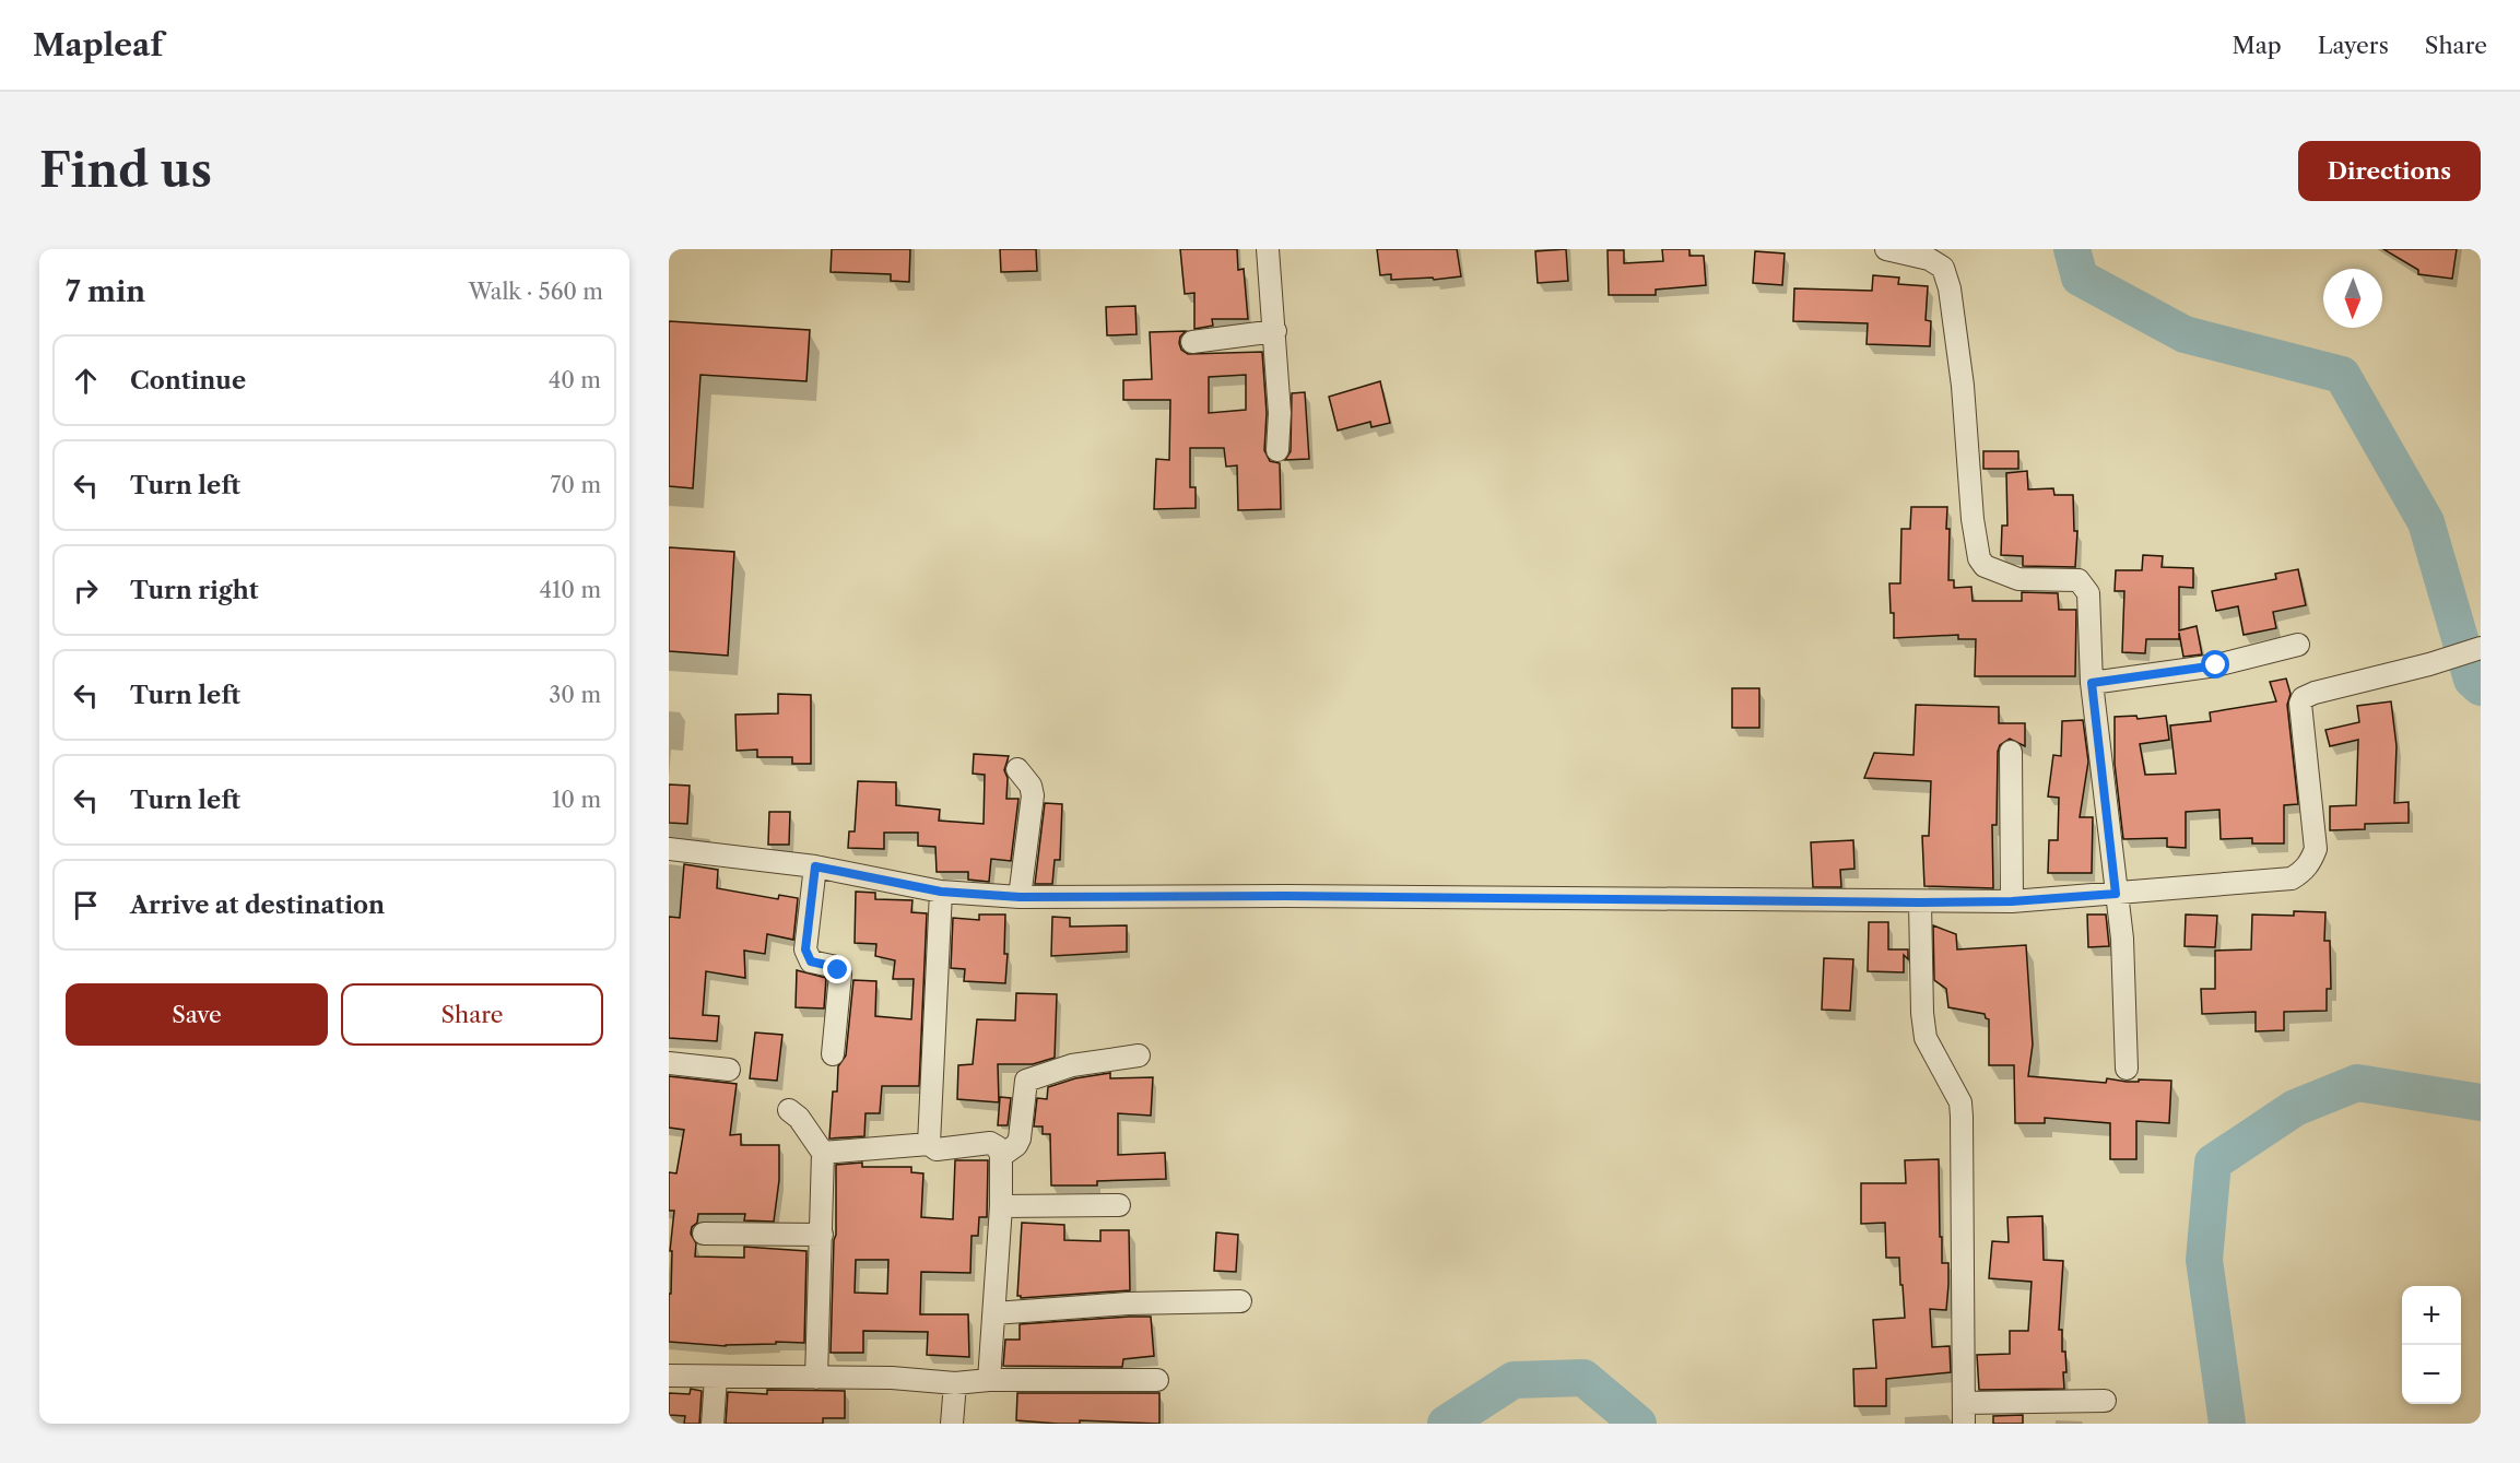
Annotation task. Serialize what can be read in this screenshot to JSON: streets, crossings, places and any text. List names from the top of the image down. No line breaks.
{"north":"bottom","page":{"header":"Mapleaf","nav":["Map","Layers","Share"],"buttons":["Directions",["Save","Share"]],"title":"Find us","heading":["7 min","Walk · 560 m"],"list":[["Continue","40 m"],["Turn left","70 m"],["Turn right","410 m"],["Turn left","30 m"],["Turn left","10 m"],"Arrive at destination"],"map_buttons":["+","−"]}}
